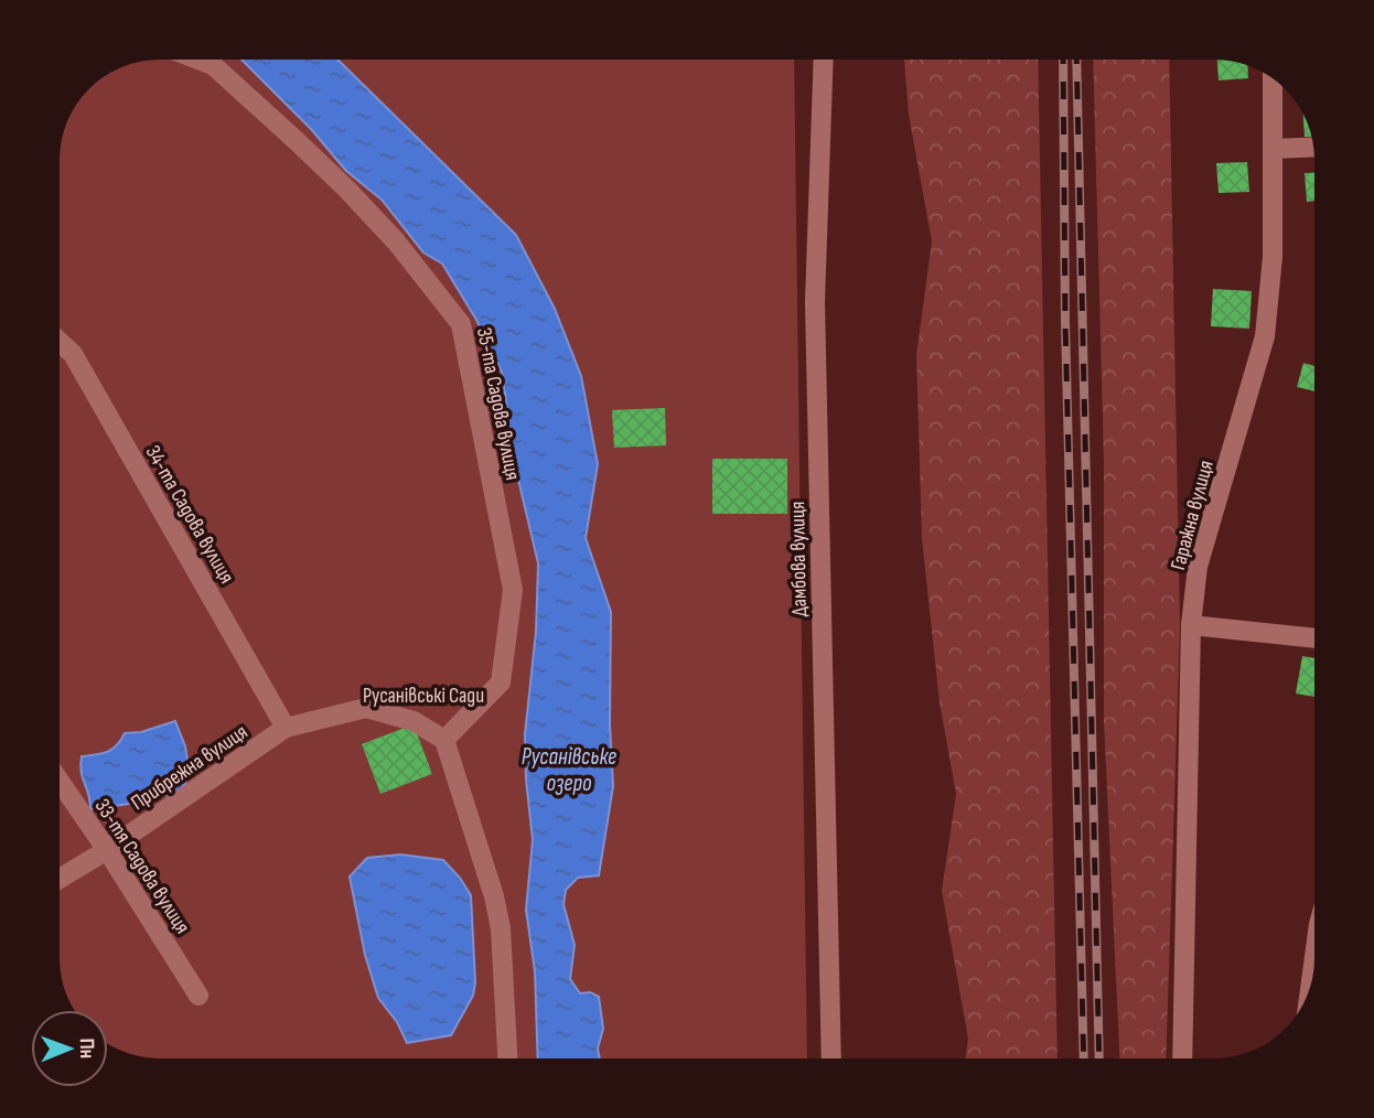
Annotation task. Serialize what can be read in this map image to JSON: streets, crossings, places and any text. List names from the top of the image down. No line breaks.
{"streets":{"street":["35-та Садова вулиця","34-та Садова вулиця","Гаражна вулиця","Дамбова вулиця","Прибрежна вулиця","33-тя Садова вулиця"]},"crossings":[["35-та Садова вулиця","Прибрежна вулиця"],["34-та Садова вулиця","Прибрежна вулиця"],["Прибрежна вулиця","33-тя Садова вулиця"]],"water":["Русанівське озеро"],"parks":["Русанівські Сади"],"north":"right"}
